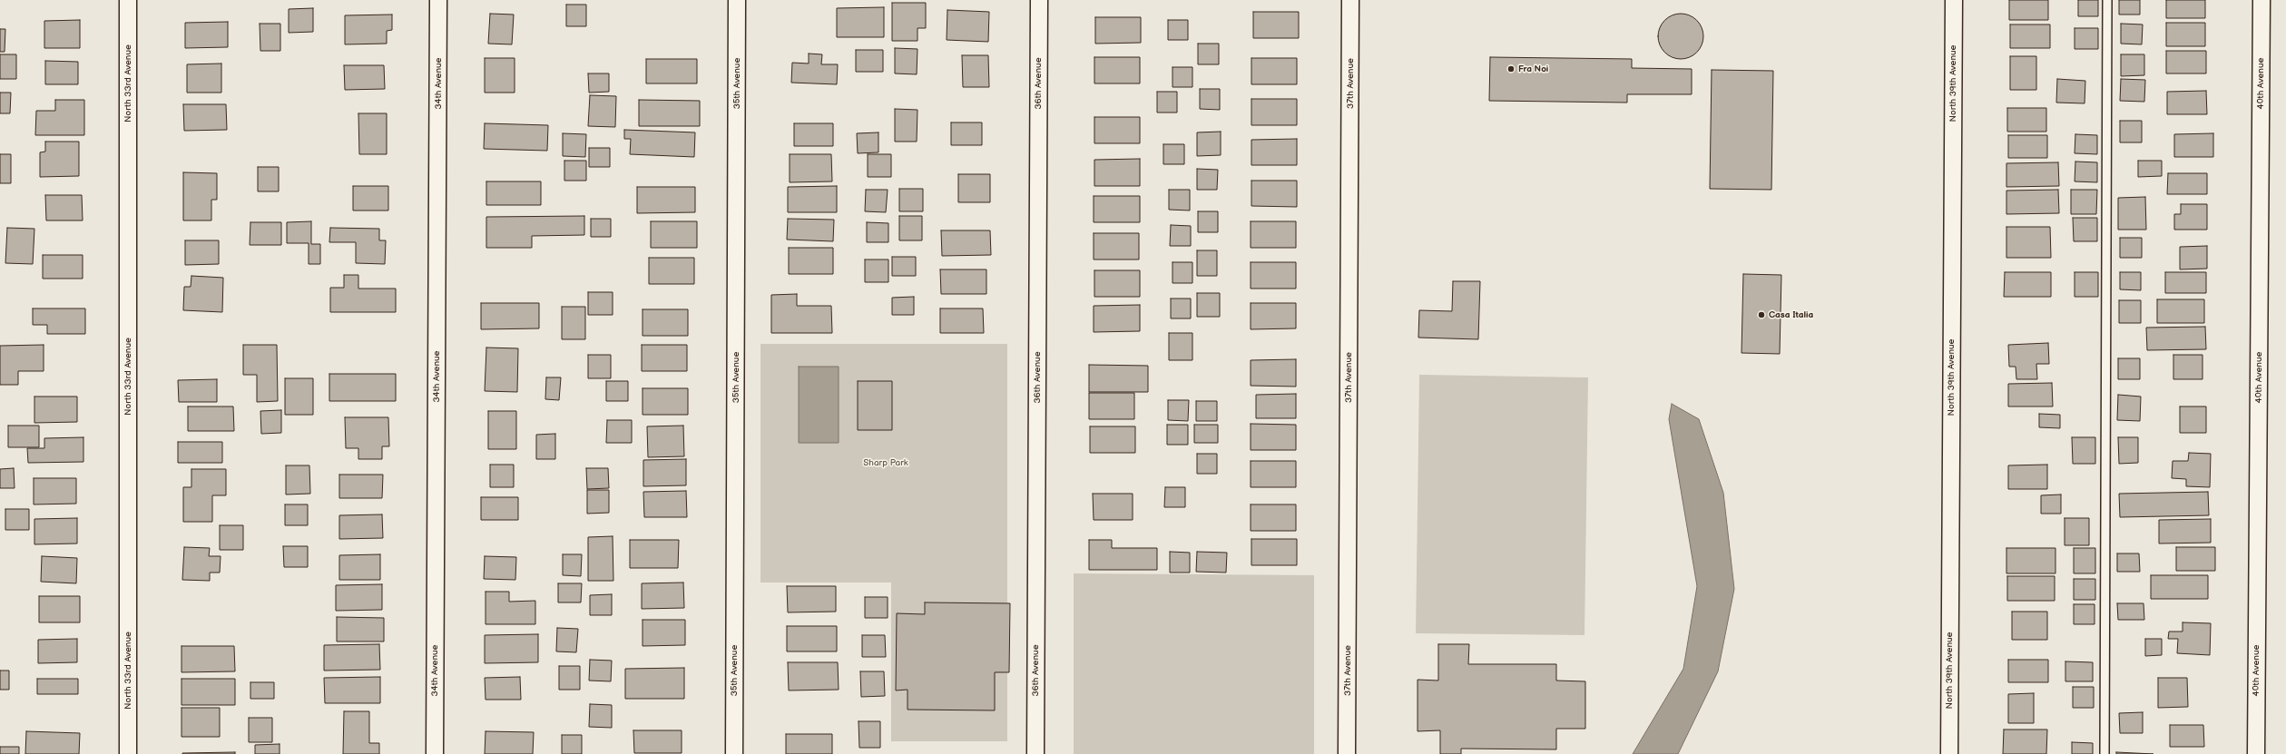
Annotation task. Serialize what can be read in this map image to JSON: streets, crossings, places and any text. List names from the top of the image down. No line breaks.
{"streets":{"street":["North 33rd Avenue","34th Avenue","35th Avenue","36th Avenue","37th Avenue","North 39th Avenue","40th Avenue"]},"parks":["Sharp Park"],"places":["Fra Noi","Casa Italia"]}
